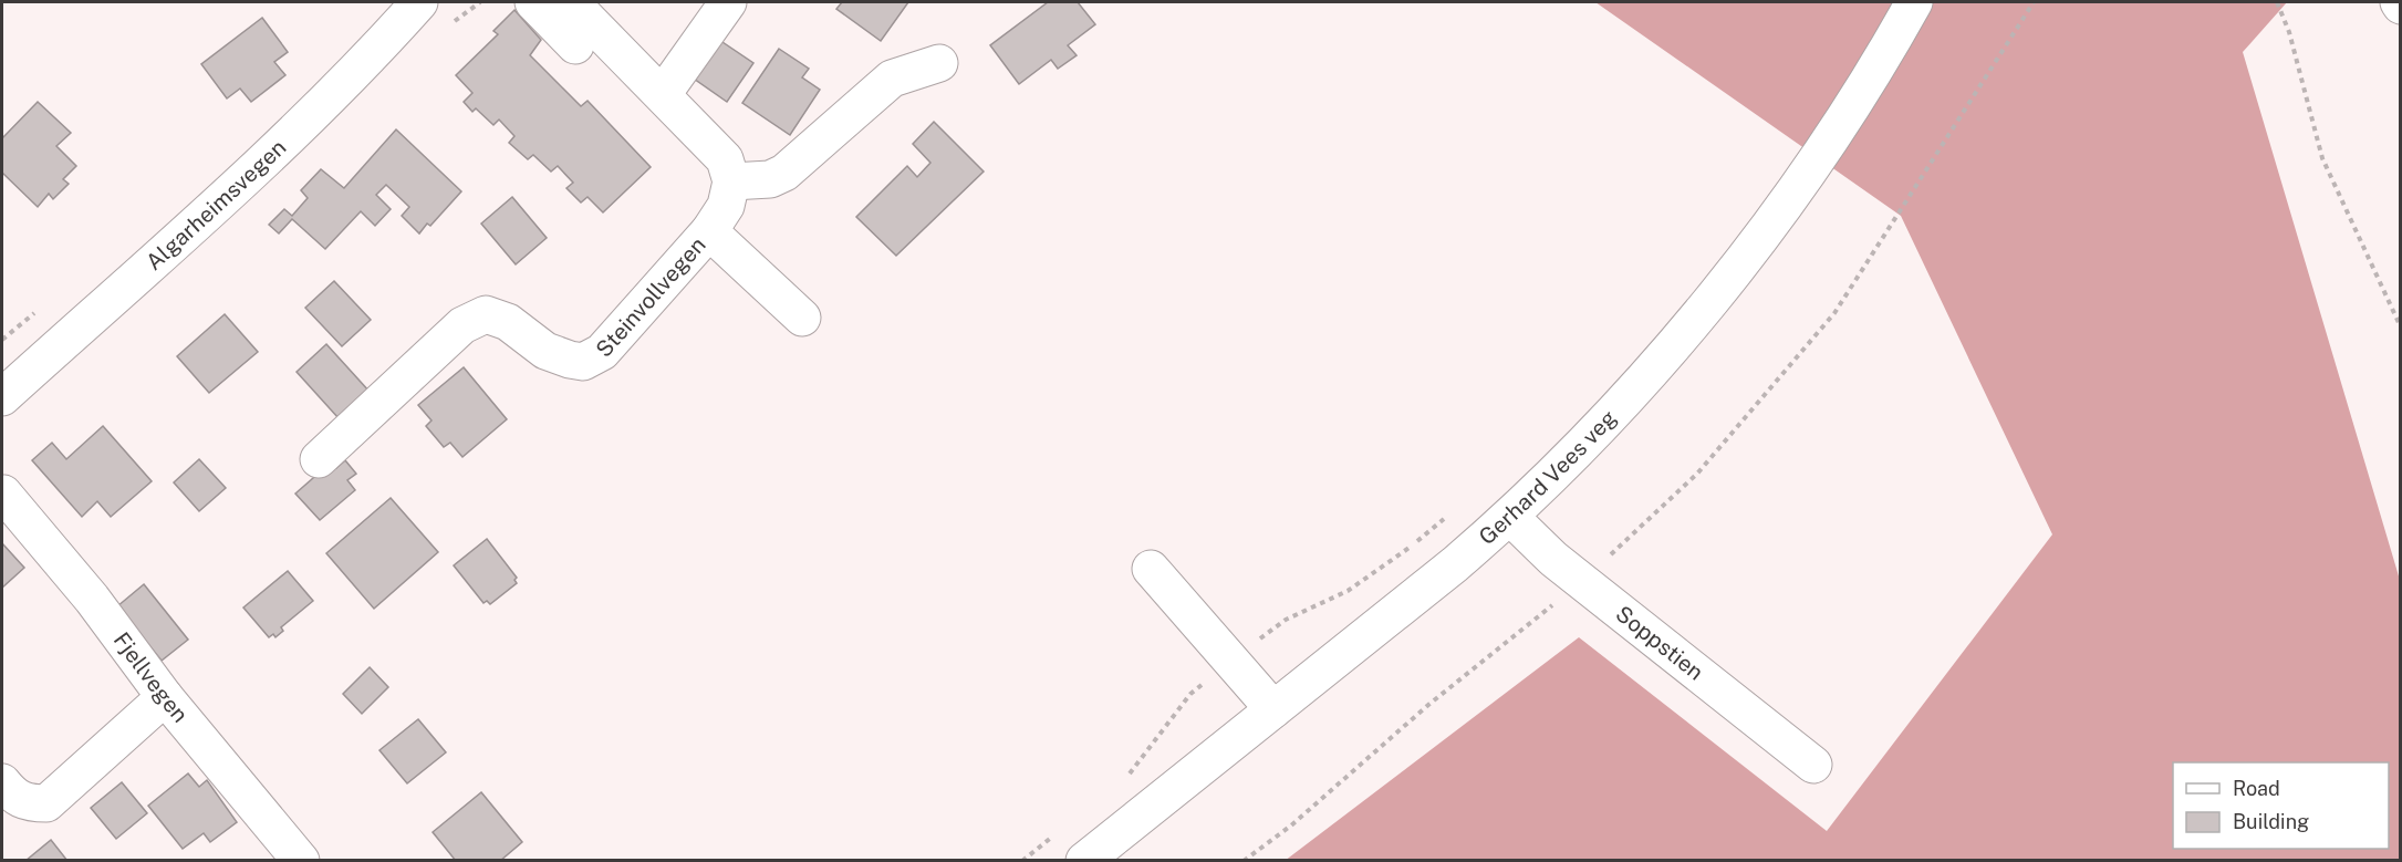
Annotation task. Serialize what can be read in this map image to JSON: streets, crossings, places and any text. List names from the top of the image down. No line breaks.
{"streets":{"street":["Algarheimsvegen","Steinvollvegen","Gerhard Vees veg","Soppstien","Fjellvegen"]},"crossings":[["Gerhard Vees veg","Soppstien"]],"legend":["Road","Building"]}
